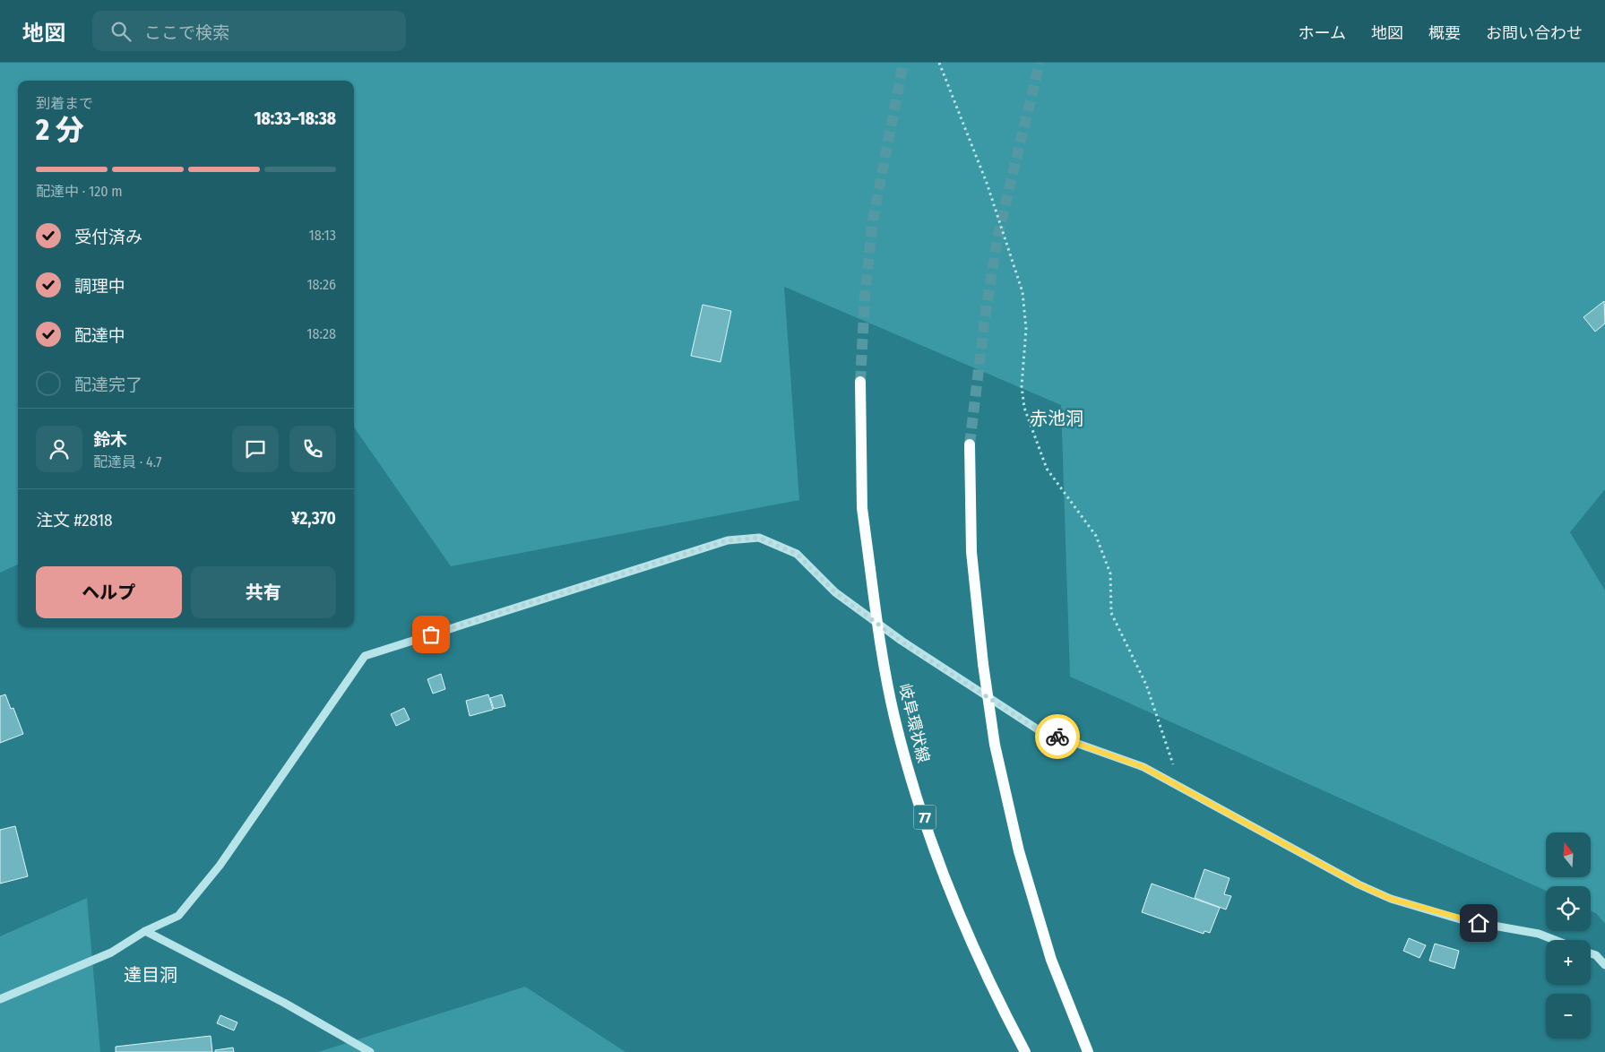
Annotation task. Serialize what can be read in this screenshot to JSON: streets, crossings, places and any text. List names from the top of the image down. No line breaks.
{"streets":{"main road":["岐阜環状線","77"]},"districts":["赤池洞","達目洞"],"north":"top","page":{"header":"地図","search":"ここで検索","nav":["ホーム","地図","概要","お問い合わせ"],"heading":["2 分","到着まで","18:33–18:38"],"panel":["鈴木","配達員 · 4.7","注文 #2818","¥2,370"],"bar":"配達中 · 120 m","list":[["受付済み","18:13"],["調理中","18:26"],["配達中","18:28"],"配達完了"],"buttons":["ヘルプ","共有"],"map_buttons":["+","−"]}}
